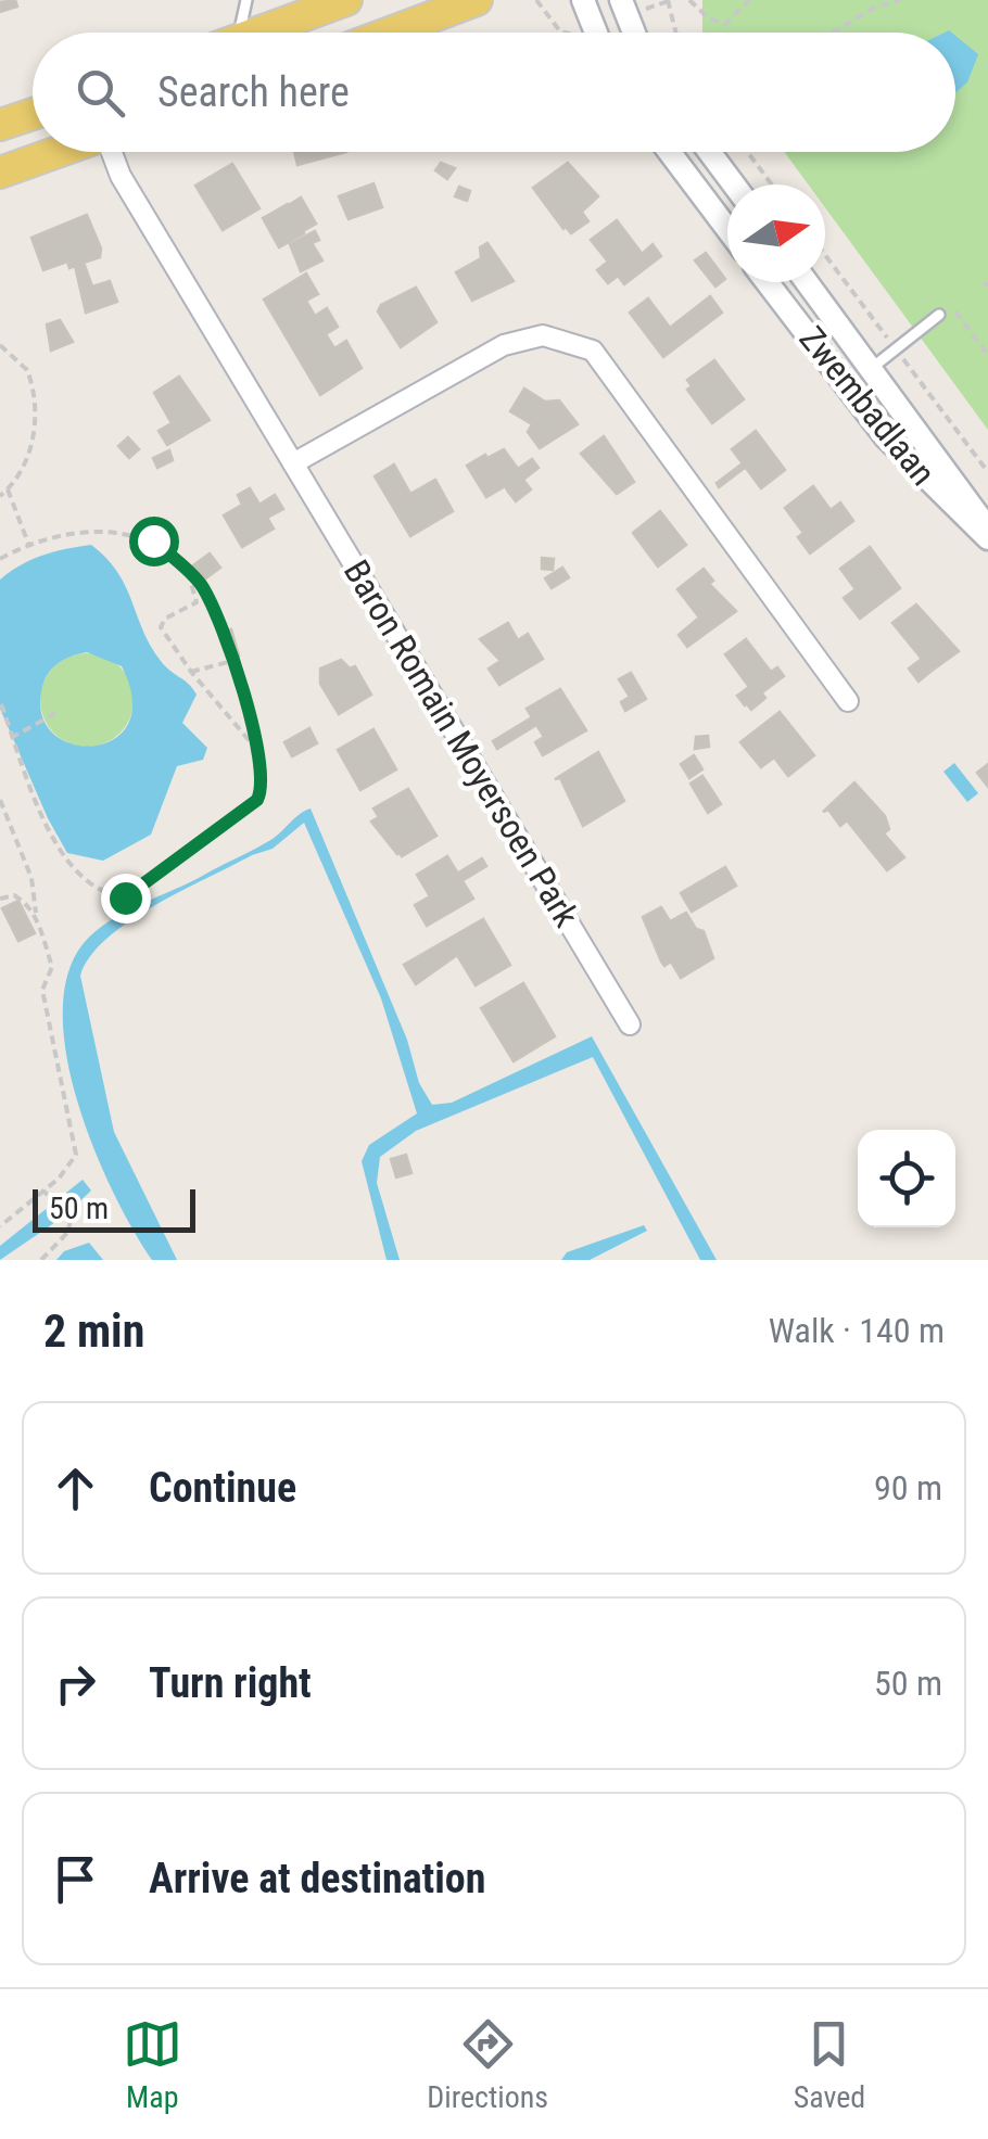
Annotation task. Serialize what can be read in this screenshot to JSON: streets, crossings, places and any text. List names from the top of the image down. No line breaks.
{"streets":{"street":["Zwembadlaan","Baron Romain Moyersoen Park"]},"scale_bar":"50 m","north":"right","page":{"search":"Search here","scale":"50 m","heading":["2 min","Walk · 140 m"],"list":[["Continue","90 m"],["Turn right","50 m"],"Arrive at destination"],"nav":["Map","Directions","Saved"]}}
